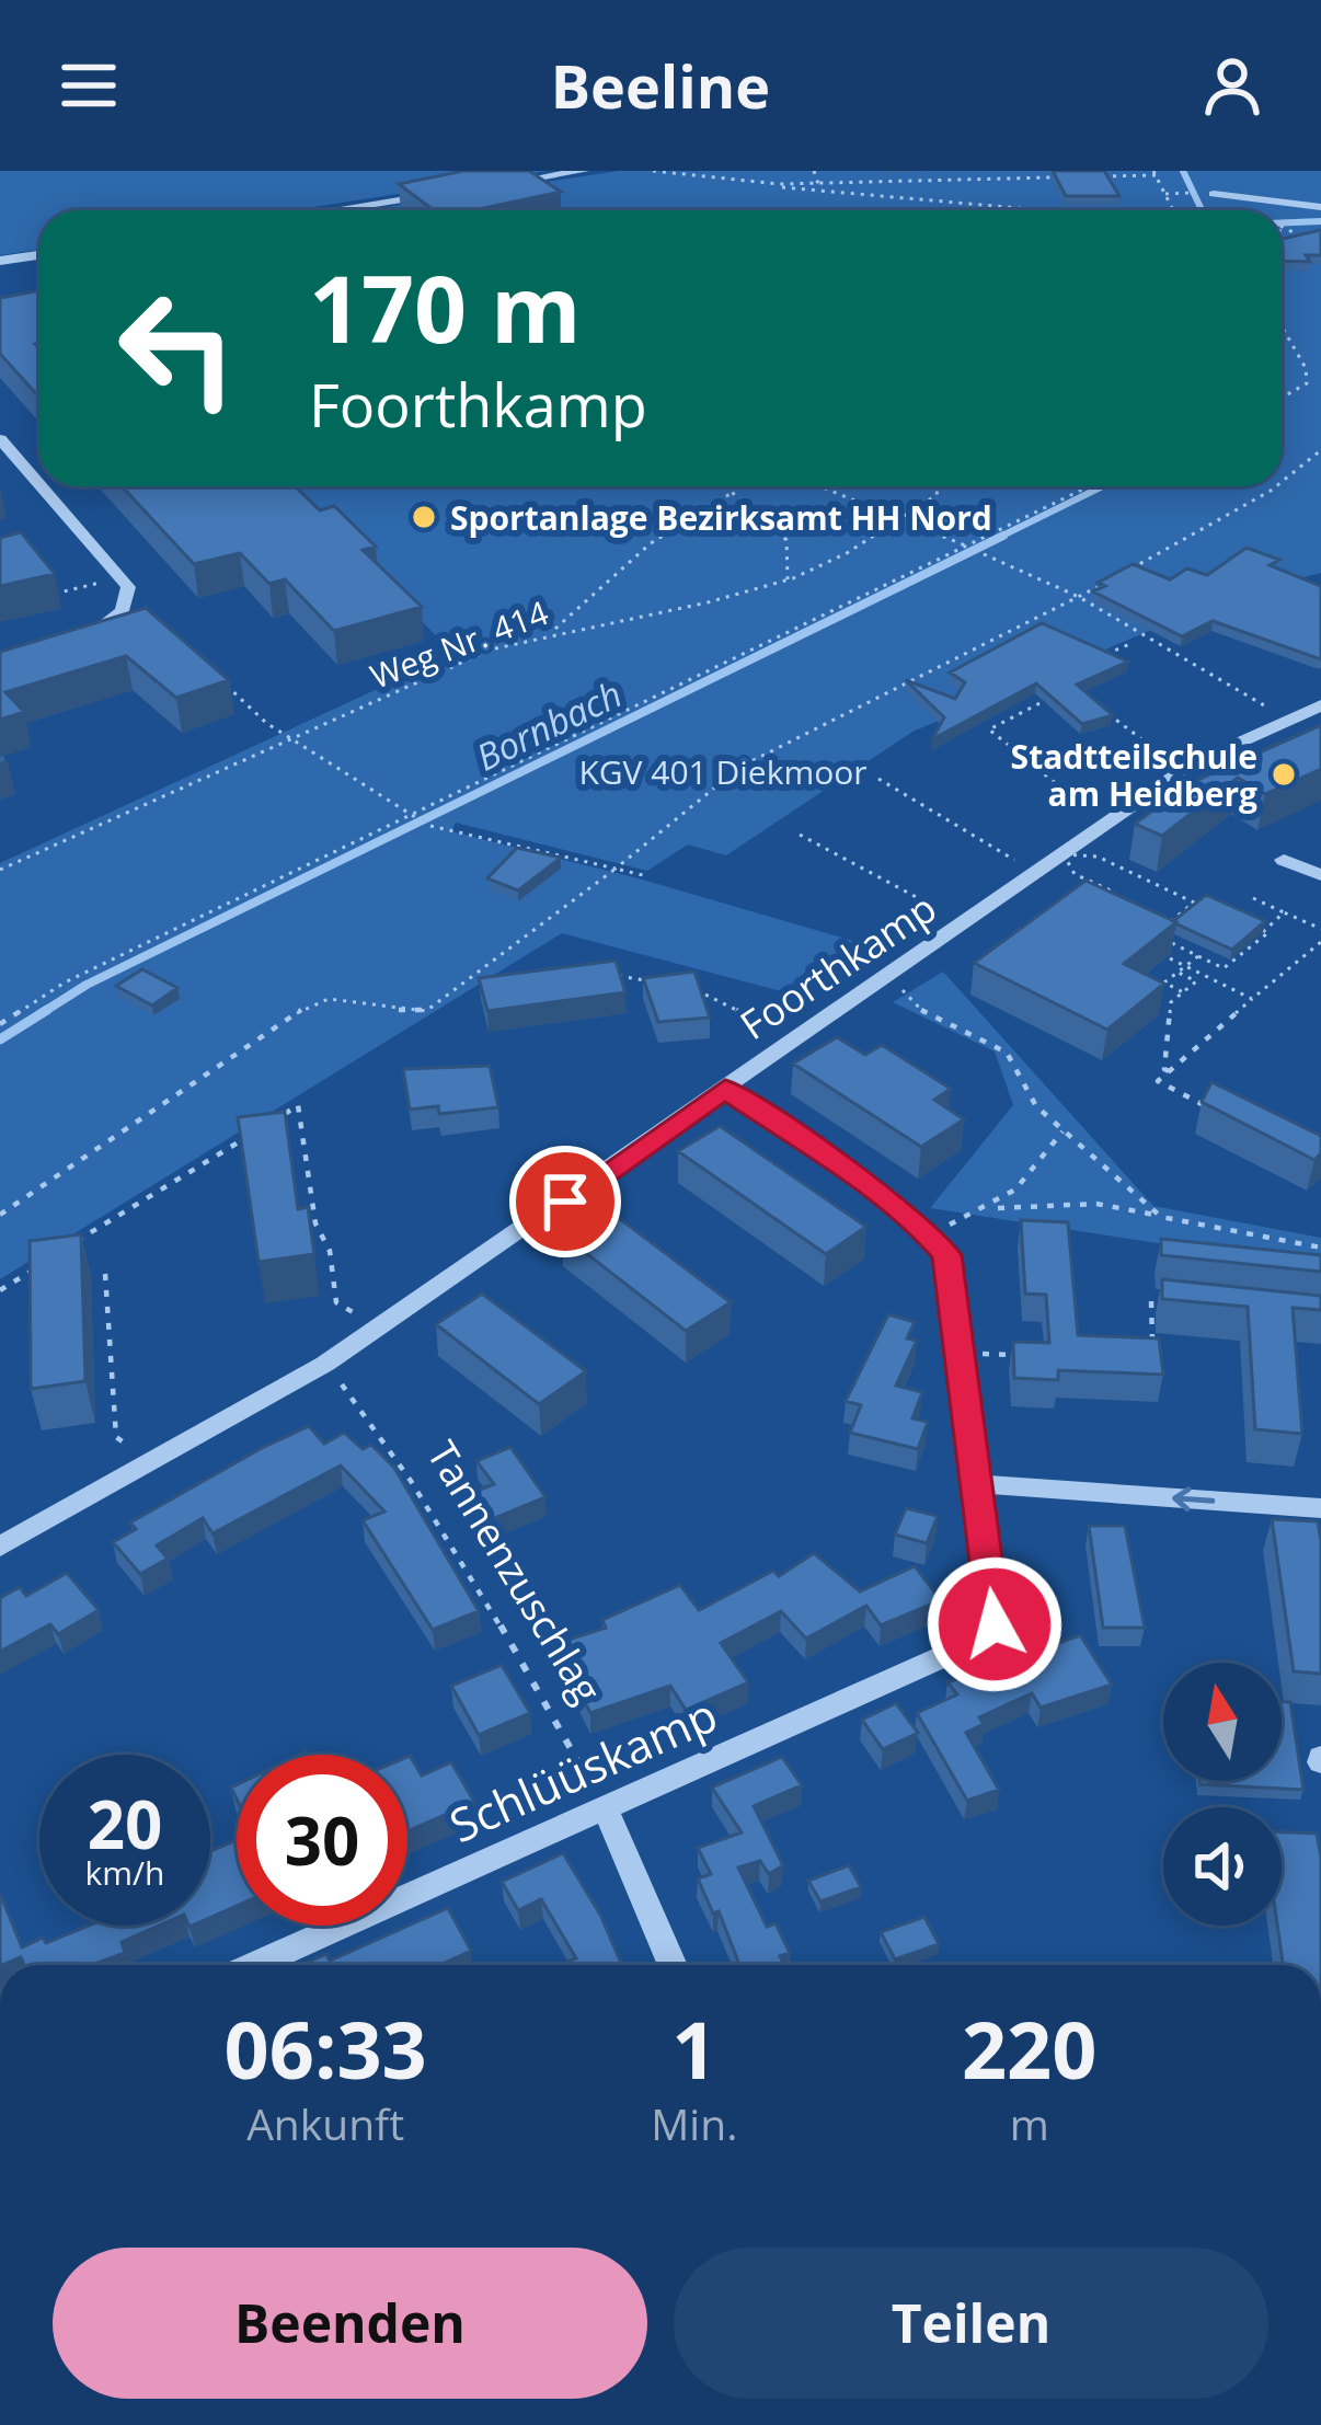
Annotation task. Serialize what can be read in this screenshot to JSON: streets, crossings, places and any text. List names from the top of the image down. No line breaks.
{"streets":{"street":["Foorthkamp","Schlüüskamp"],"path":["Weg Nr. 414","Tannenzuschlag"]},"crossings":[["Foorthkamp","Tannenzuschlag"],["Tannenzuschlag","Schlüüskamp"]],"water":["Bornbach"],"parks":["KGV 401 Diekmoor"],"places":["Sportanlage Bezirksamt HH Nord","Stadtteilschule am Heidberg"],"north":"top","page":{"header":"Beeline","turn":["170 m","Foorthkamp"],"speed":"20 km/h","limit":"30","eta":["06:33","Ankunft","1","Min.","220","m"],"buttons":["Beenden","Teilen"]}}
